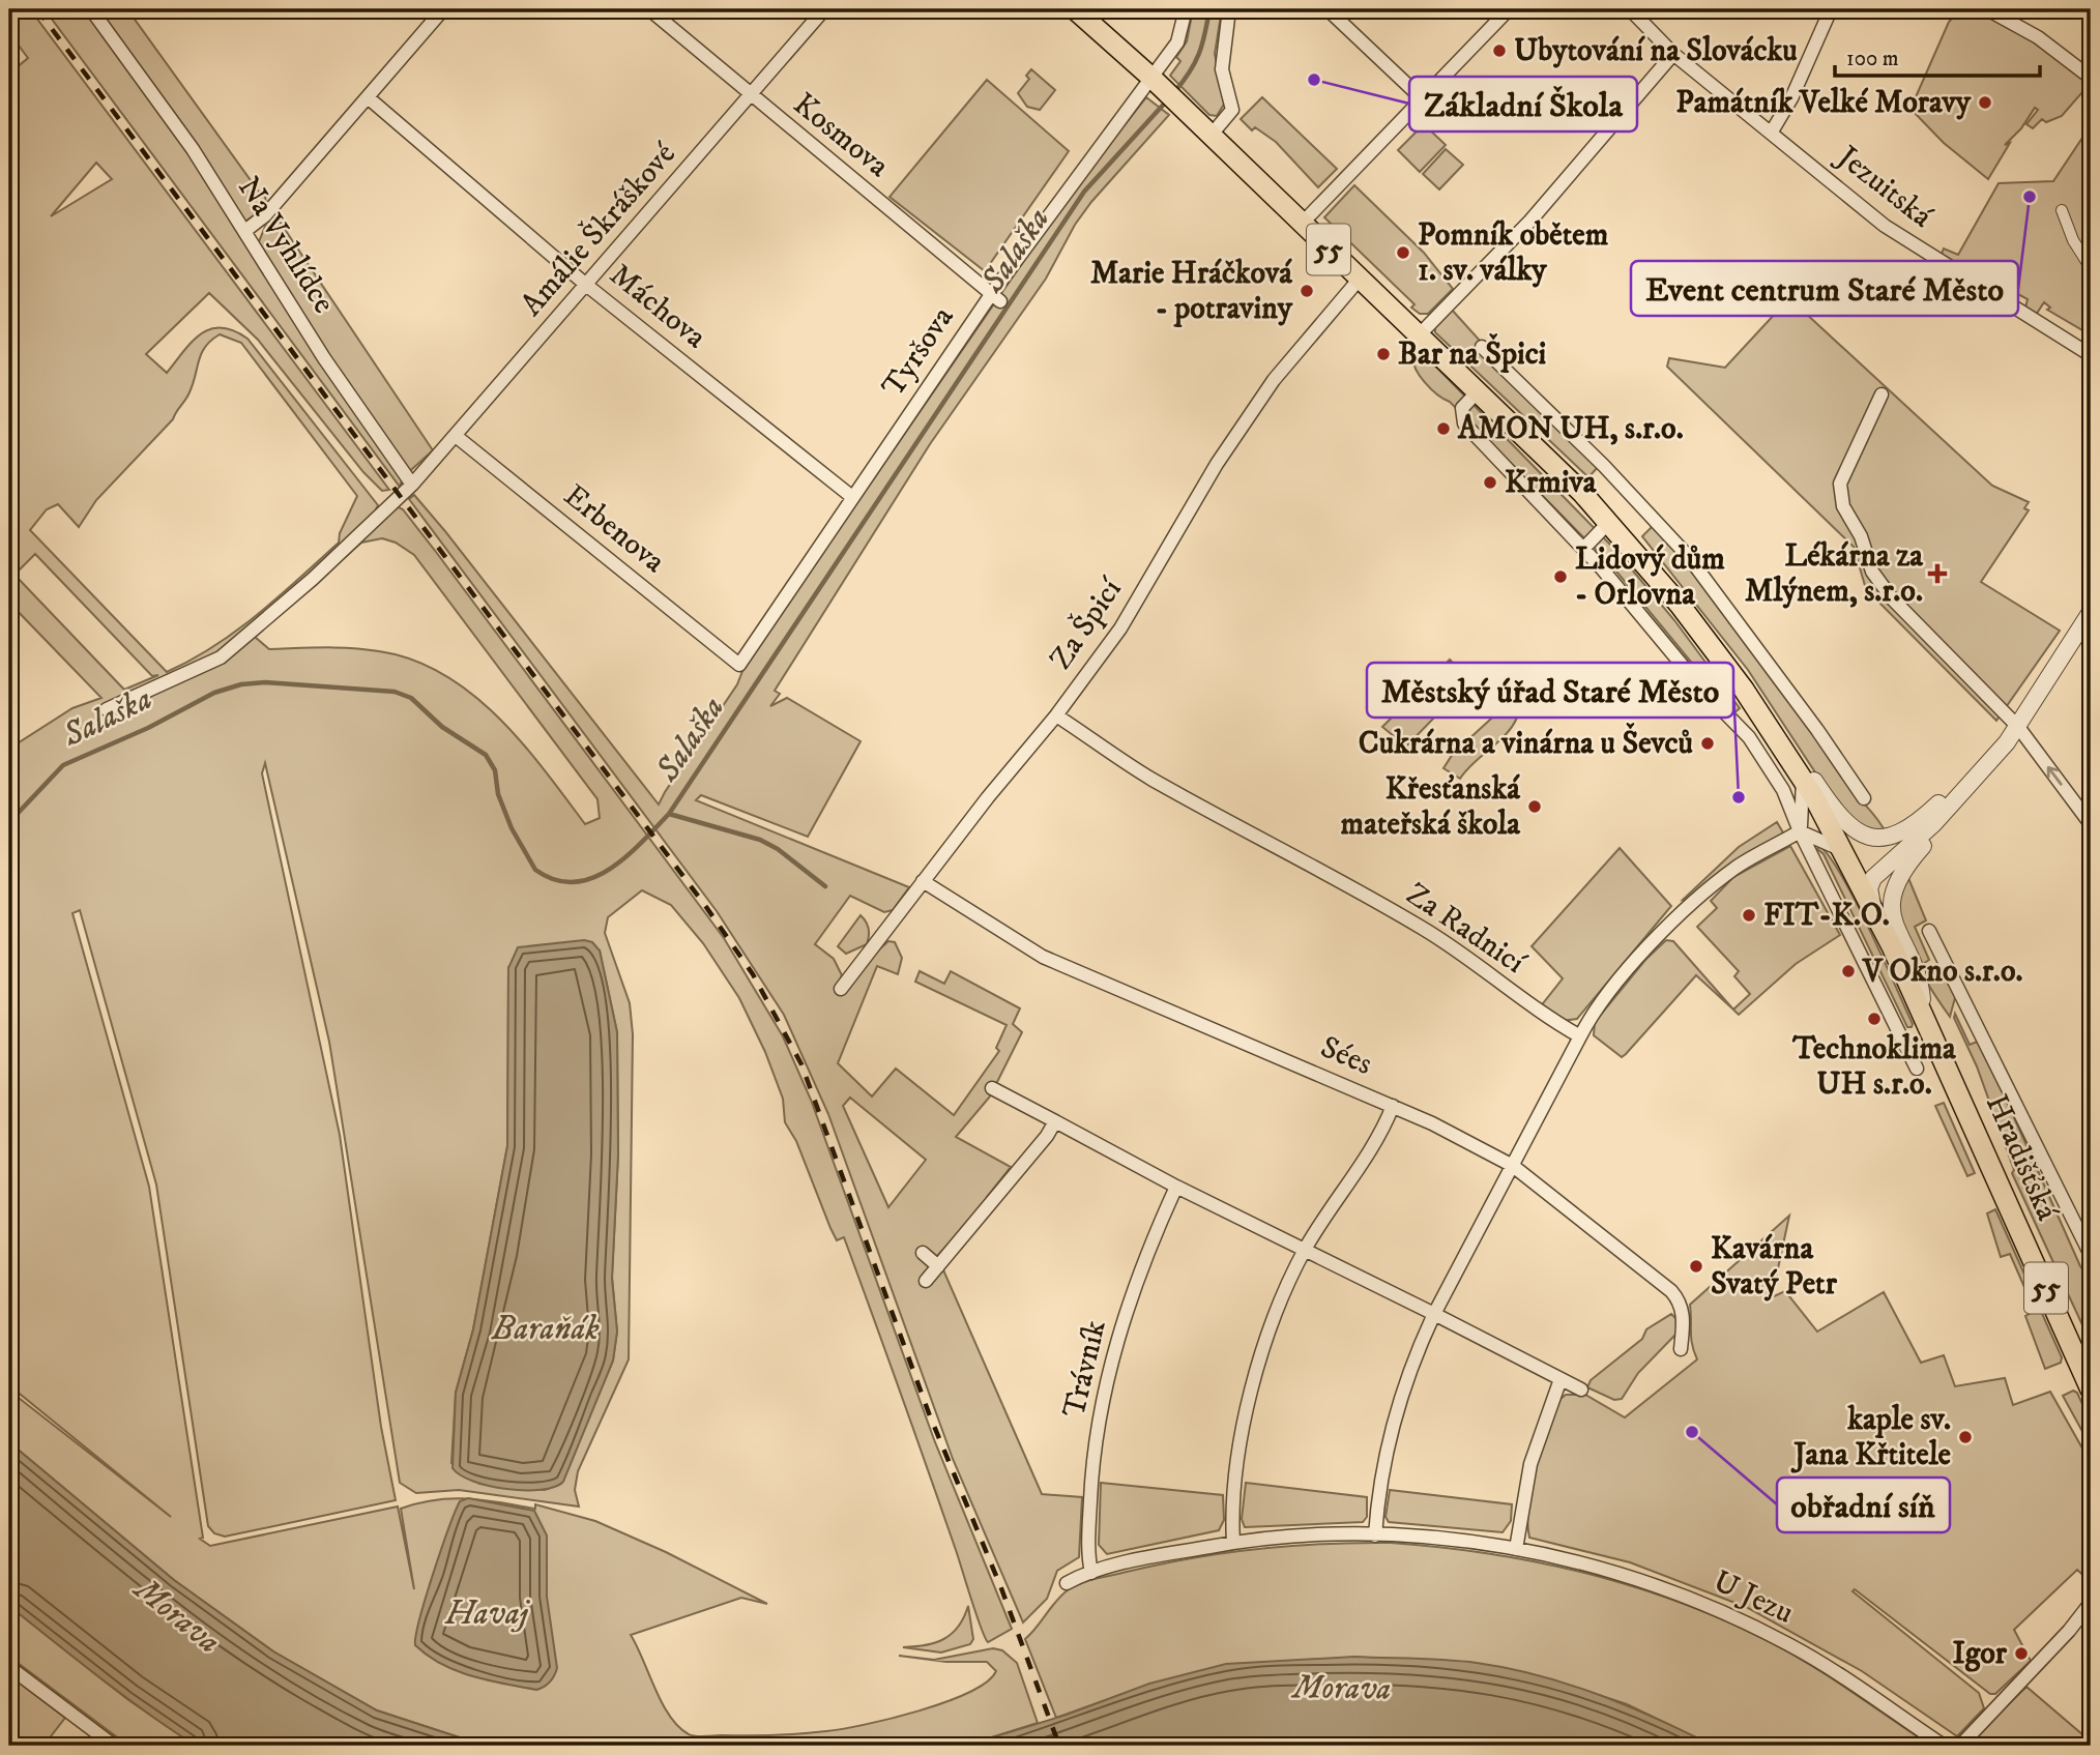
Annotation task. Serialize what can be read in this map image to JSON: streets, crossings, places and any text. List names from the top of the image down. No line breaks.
{"streets":{"main road":["55","Hradišťská"],"street":["Kosmova","Jezuitská","Amálie Škráškové","Na Vyhlídce","Máchova","Tyršova","Erbenova","Za Špicí","Za Radnicí","Sées","Trávník","U Jezu"]},"crossings":[["Kosmova","Amálie Škráškové"],["Kosmova","Tyršova"],["Amálie Škráškové","Na Vyhlídce"],["Amálie Škráškové","Máchova"],["Amálie Škráškové","Erbenova"],["55","Tyršova"],["55","Za Špicí"],["55","Hradišťská"],["Máchova","Tyršova"],["Tyršova","Erbenova"],["Za Špicí","Za Radnicí"],["Za Špicí","Sées"]],"water":["Salaška","Baraňák","Havaj","Morava"],"places":{"other":["Ubytování na Slovácku","Základní Škola","Památník Velké Moravy","Event centrum Staré Město","Pomník obětem 1. sv. války","Marie Hráčková - potraviny","Bar na Špici","AMON UH, s.r.o.","Krmiva","Lidový dům - Orlovna","Cukrárna a vinárna u Ševců","Městský úřad Staré Město","Křesťanská mateřská škola","FIT-K.O.","V Okno s.r.o.","Technoklima UH s.r.o.","Kavárna Svatý Petr","obřadní síň","kaple sv. Jana Křtitele","Igor"],"health":["Lékárna za Mlýnem, s.r.o."]},"scale_bar":"100 m"}
